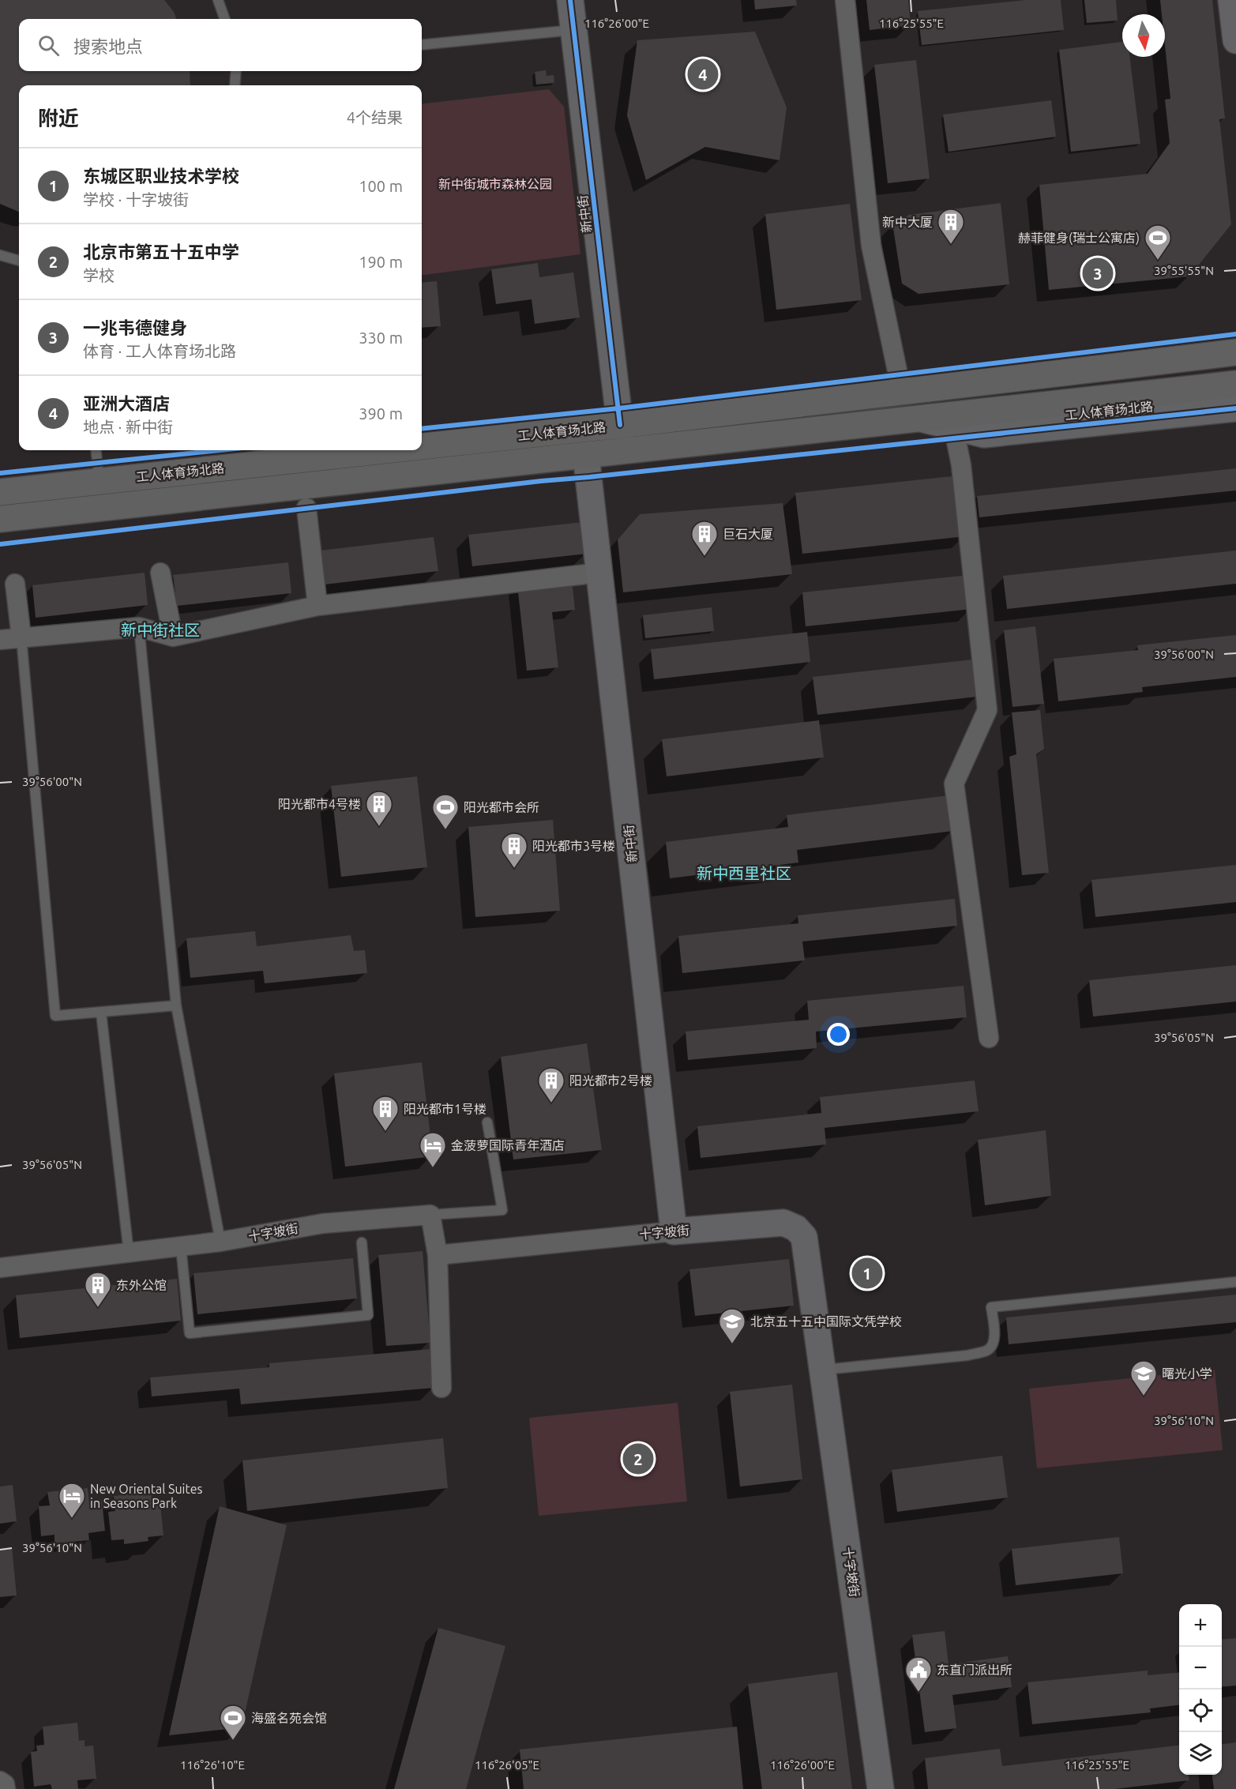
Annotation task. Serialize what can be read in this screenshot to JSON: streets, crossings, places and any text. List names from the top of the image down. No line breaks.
{"streets":{"main road":["工人体育场北路"],"street":["新中街","十字坡街"]},"crossings":[["新中街","工人体育场北路"],["新中街","十字坡街"]],"districts":["新中街社区","新中西里社区"],"parks":["新中街城市森林公园"],"places":{"building":["新中大厦","巨石大厦","阳光都市4号楼","阳光都市3号楼","阳光都市2号楼","阳光都市1号楼","东外公馆"],"sports":["赫菲健身(瑞士公寓店)","阳光都市会所","海盛名苑会馆"],"hotel":["金菠萝国际青年酒店","New Oriental Suites in Seasons Park"],"school or university":["北京五十五中国际文凭学校","曙光小学"],"public building":["东直门派出所"]},"north":"bottom","page":{"search":"搜索地点","pins":["4","3","1","2"],"heading":["附近","4个结果"],"list":[{"mark":"1","name":"东城区职业技术学校","note":"学校 · 十字坡街","value":"100 m"},{"mark":"2","name":"北京市第五十五中学","note":"学校","value":"190 m"},{"mark":"3","name":"一兆韦德健身","note":"体育 · 工人体育场北路","value":"330 m"},{"mark":"4","name":"亚洲大酒店","note":"地点 · 新中街","value":"390 m"}],"map_buttons":["+","−"]},"coordinates":["116°26'00\"E","116°25'55\"E","39°55'55\"N","39°56'00\"N","39°56'05\"N","39°56'10\"N","116°26'10\"E","116°26'05\"E"]}
